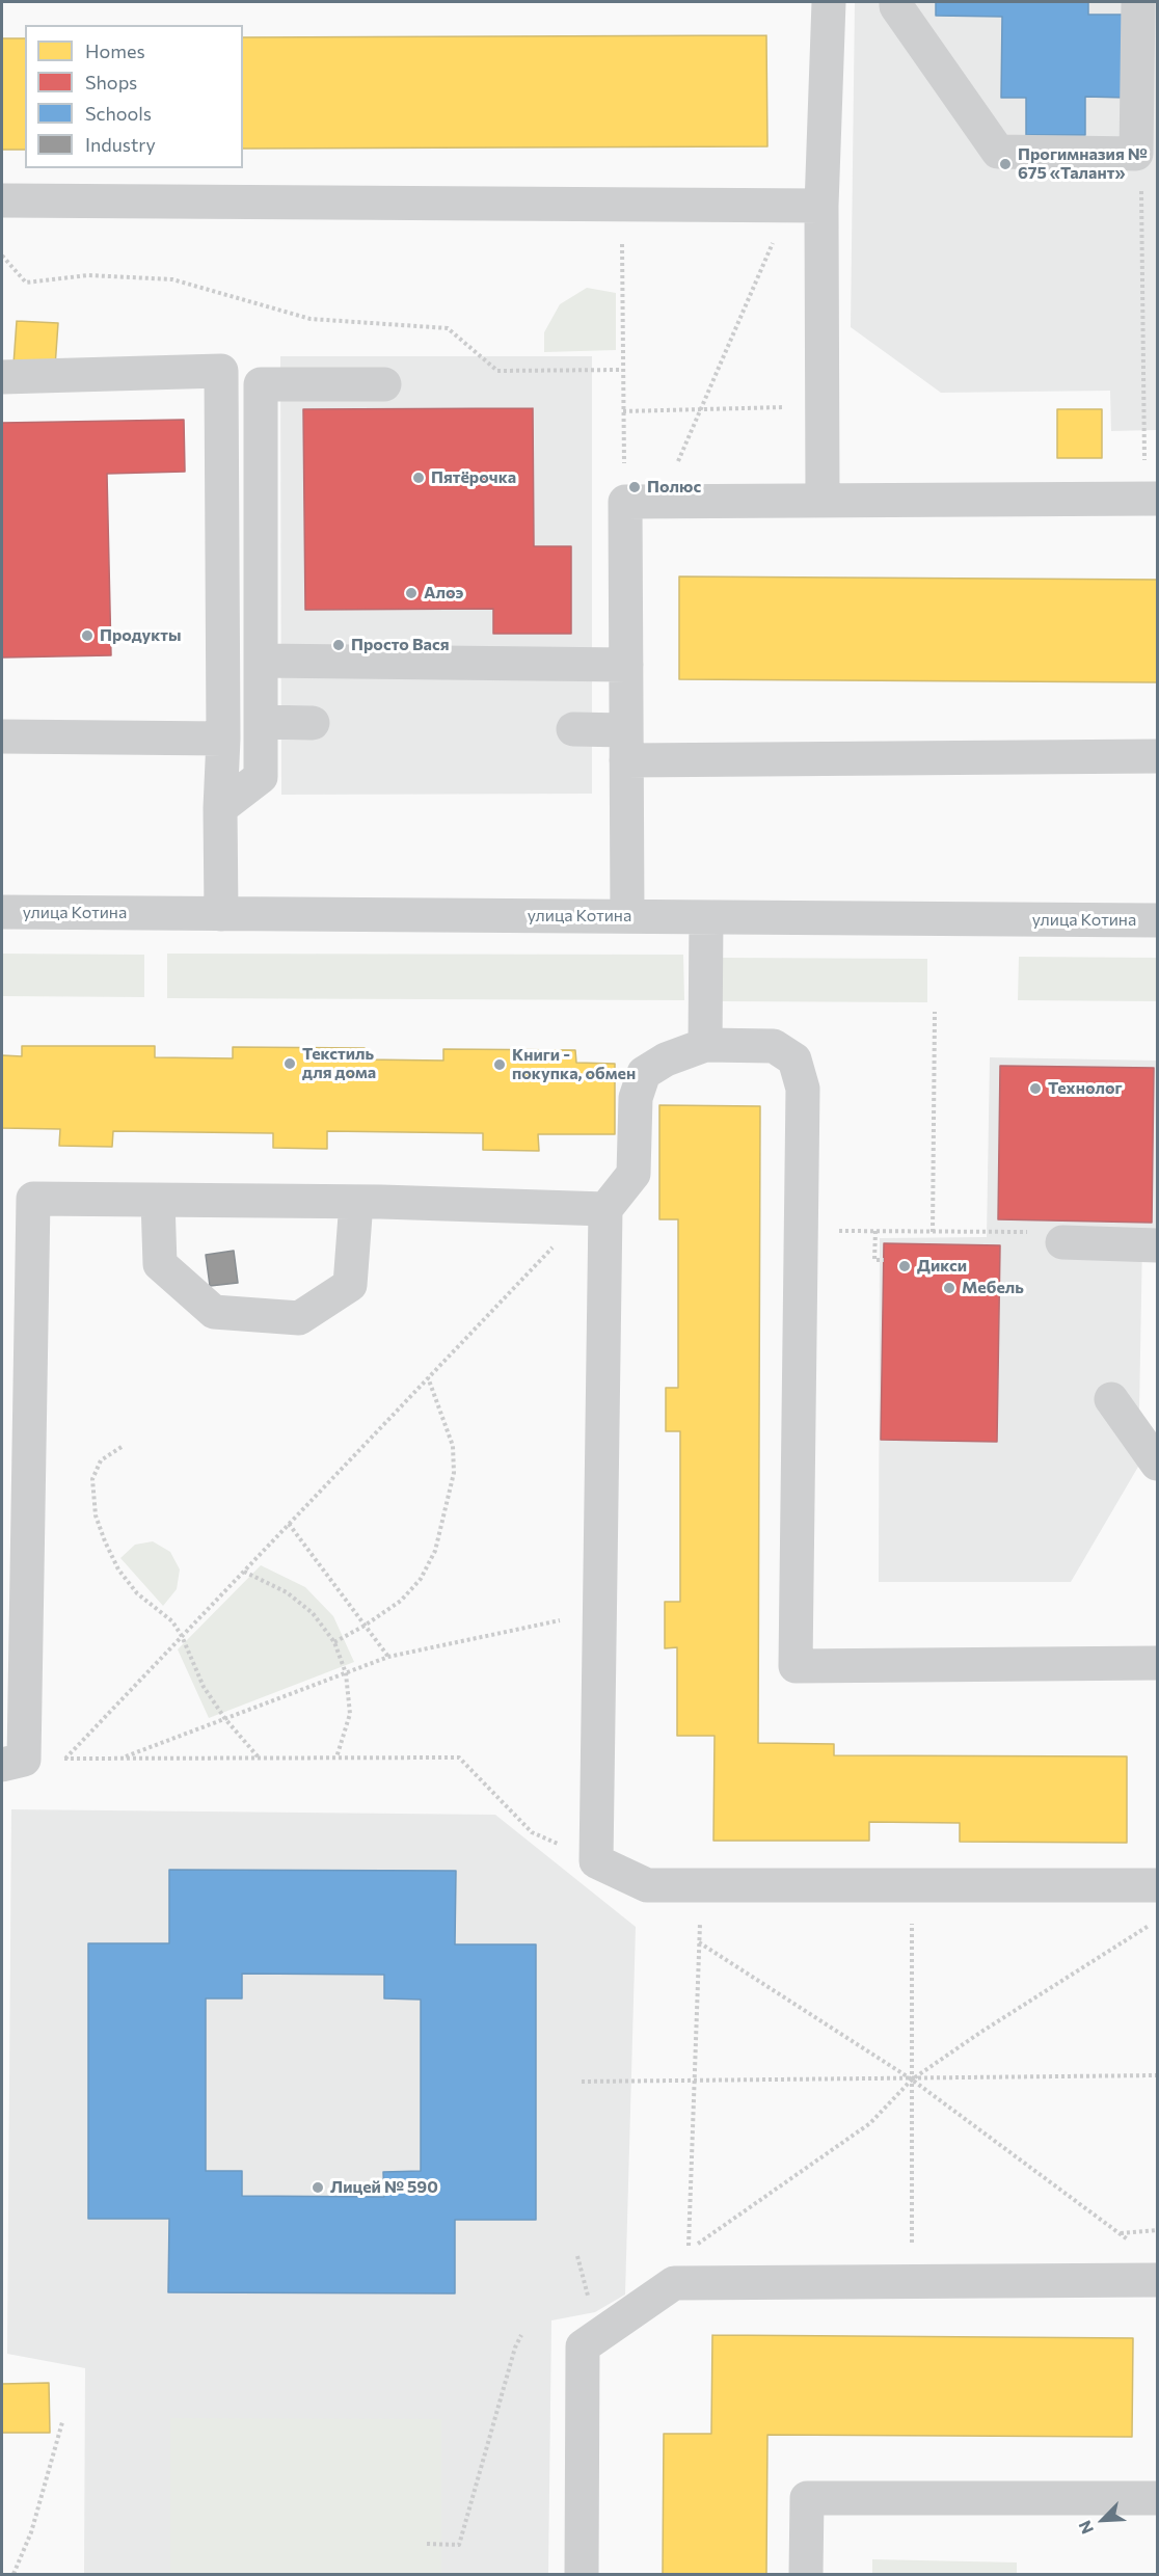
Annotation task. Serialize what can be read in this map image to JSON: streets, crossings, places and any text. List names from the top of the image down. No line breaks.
{"streets":{"street":["улица Котина"]},"places":["Прогимназия № 675 «Талант»","Пятёрочка","Полюс","Алоэ","Продукты","Просто Вася","Текстиль для дома","Книги - покупка, обмен","Технолог","Дикси","Мебель","Лицей № 590"],"legend":["Homes","Shops","Schools","Industry"],"north":"bottom left"}
